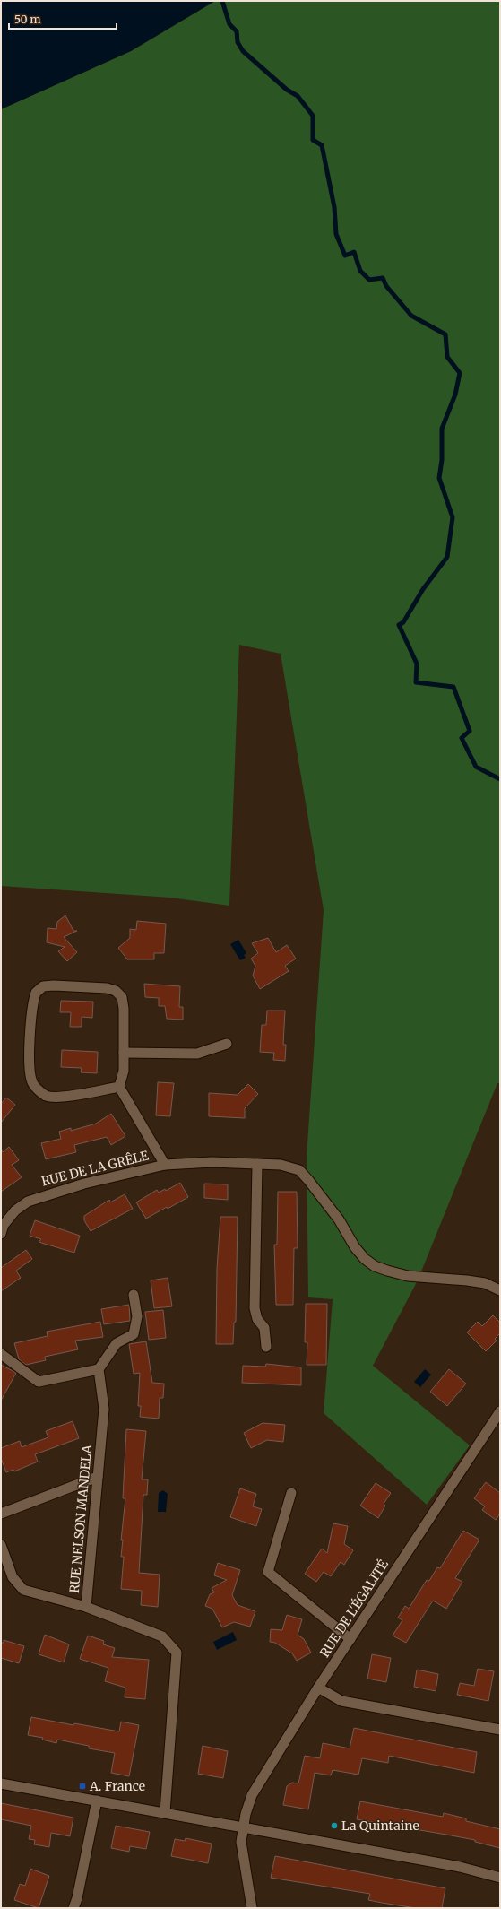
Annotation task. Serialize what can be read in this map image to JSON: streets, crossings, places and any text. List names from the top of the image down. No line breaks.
{"streets":{"street":["RUE DE LA GRÊLE","RUE NELSON MANDELA","RUE DE L'ÉGALITÉ"]},"places":{"transit":["A. France"],"other":["La Quintaine"]},"scale_bar":"50 m"}
